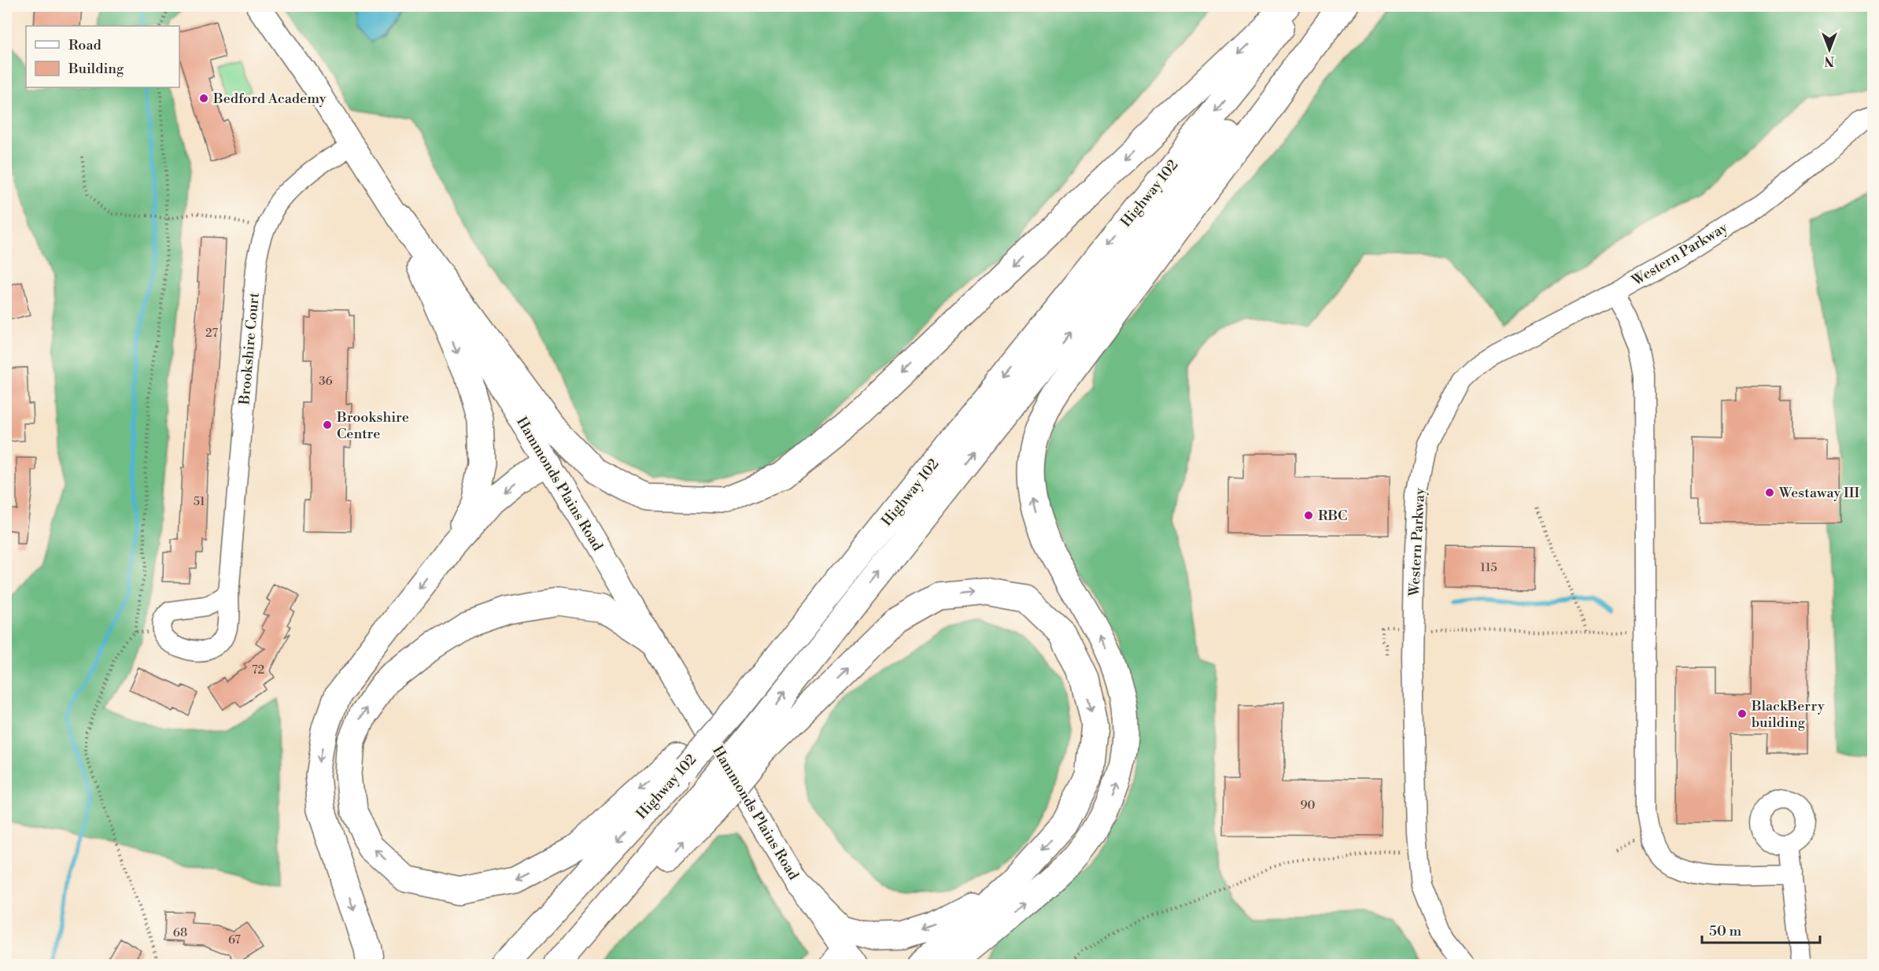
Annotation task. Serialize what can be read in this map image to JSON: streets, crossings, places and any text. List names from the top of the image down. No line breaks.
{"streets":{"highway":["Highway 102"],"main road":["Hammonds Plains Road"],"street":["Western Parkway","Brookshire Court"]},"crossings":[["Brookshire Court","Hammonds Plains Road"]],"places":["Bedford Academy","Brookshire Centre","Westaway III","RBC","BlackBerry building"],"house_numbers":["27","36","51","115","72","90","68","67"],"legend":["Road","Building"],"scale_bar":"50 m","north":"bottom"}
